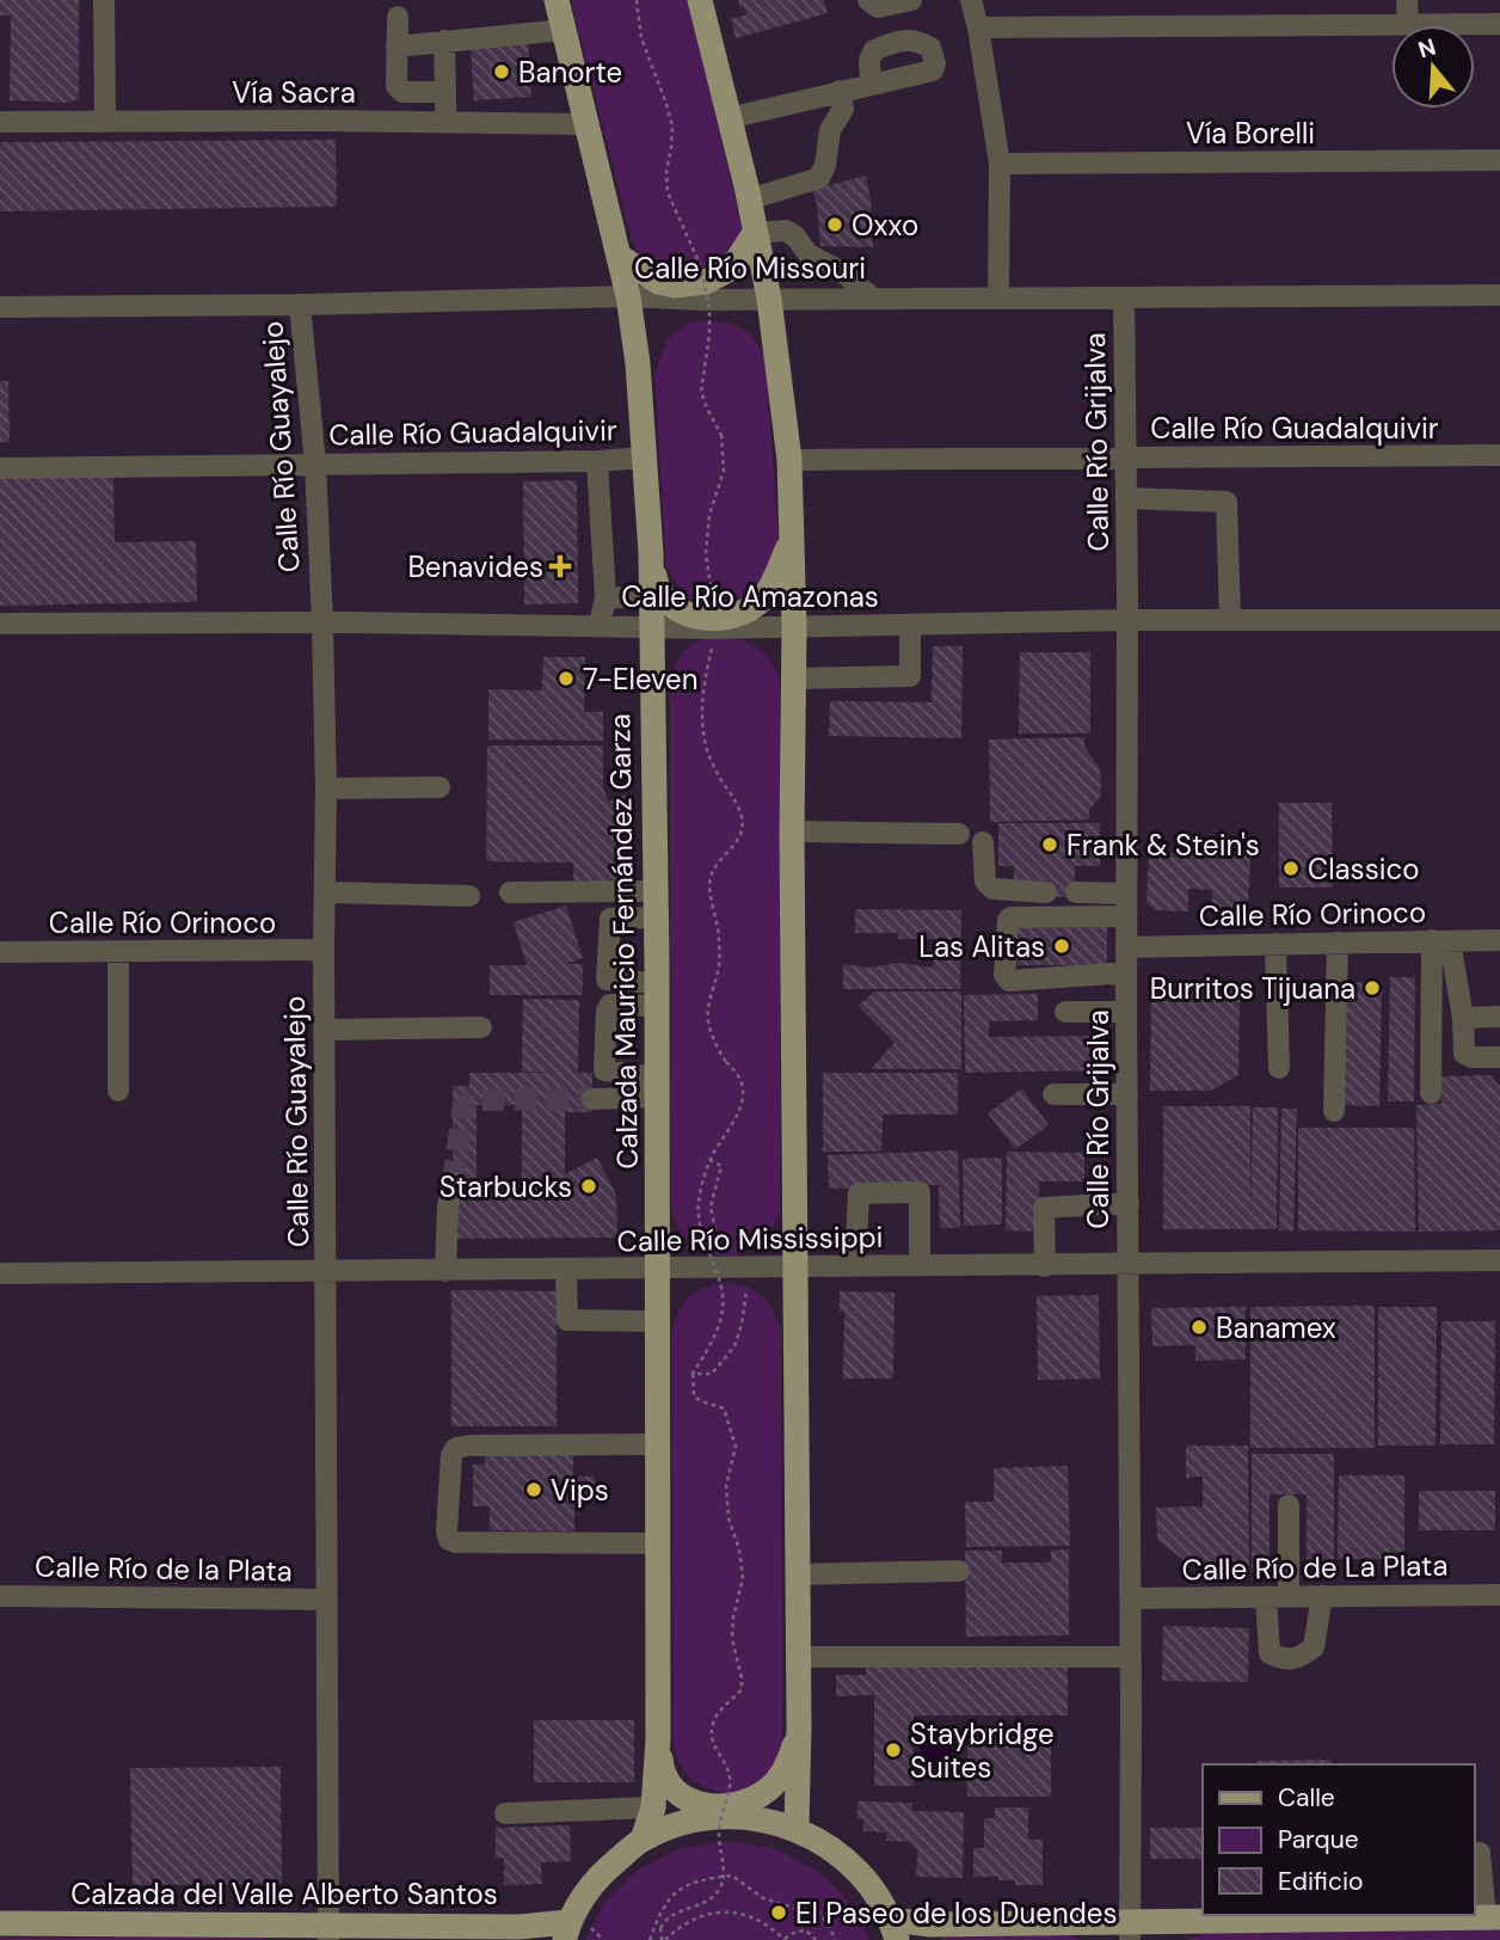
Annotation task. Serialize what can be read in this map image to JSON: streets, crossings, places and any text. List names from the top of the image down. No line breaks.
{"streets":{"main road":["Calzada Mauricio Fernández Garza","Calzada del Valle Alberto Santos"],"street":["Vía Sacra","Vía Borelli","Calle Río Missouri","Calle Río Guadalquivir","Calle Río Grijalva","Calle Río Guayalejo","Calle Río Amazonas","Calle Río Orinoco","Calle Río Mississippi","Calle Río de La Plata","Calle Río de la Plata"]},"crossings":[["Vía Sacra","Calzada Mauricio Fernández Garza"],["Calle Río Missouri","Calle Río Grijalva"],["Calle Río Missouri","Calle Río Guayalejo"],["Calle Río Missouri","Calzada Mauricio Fernández Garza"],["Calle Río Guadalquivir","Calle Río Grijalva"],["Calle Río Guadalquivir","Calle Río Guayalejo"],["Calle Río Guadalquivir","Calzada Mauricio Fernández Garza"],["Calle Río Grijalva","Calle Río Amazonas"],["Calle Río Grijalva","Calle Río Orinoco"],["Calle Río Grijalva","Calle Río Mississippi"],["Calle Río Grijalva","Calle Río de La Plata"],["Calle Río Guayalejo","Calle Río Amazonas"],["Calle Río Guayalejo","Calle Río Orinoco"],["Calle Río Guayalejo","Calle Río Mississippi"],["Calle Río Guayalejo","Calle Río de la Plata"],["Calle Río Guayalejo","Calzada del Valle Alberto Santos"],["Calle Río Amazonas","Calzada Mauricio Fernández Garza"],["Calzada Mauricio Fernández Garza","Calle Río Mississippi"]],"places":{"other":["Banorte","Oxxo","7-Eleven","Frank & Stein's","Classico","Las Alitas","Burritos Tijuana","Starbucks","Banamex","Vips","Staybridge Suites","El Paseo de los Duendes"],"health":["Benavides"]},"legend":["Calle","Parque","Edificio"],"north":"top"}
